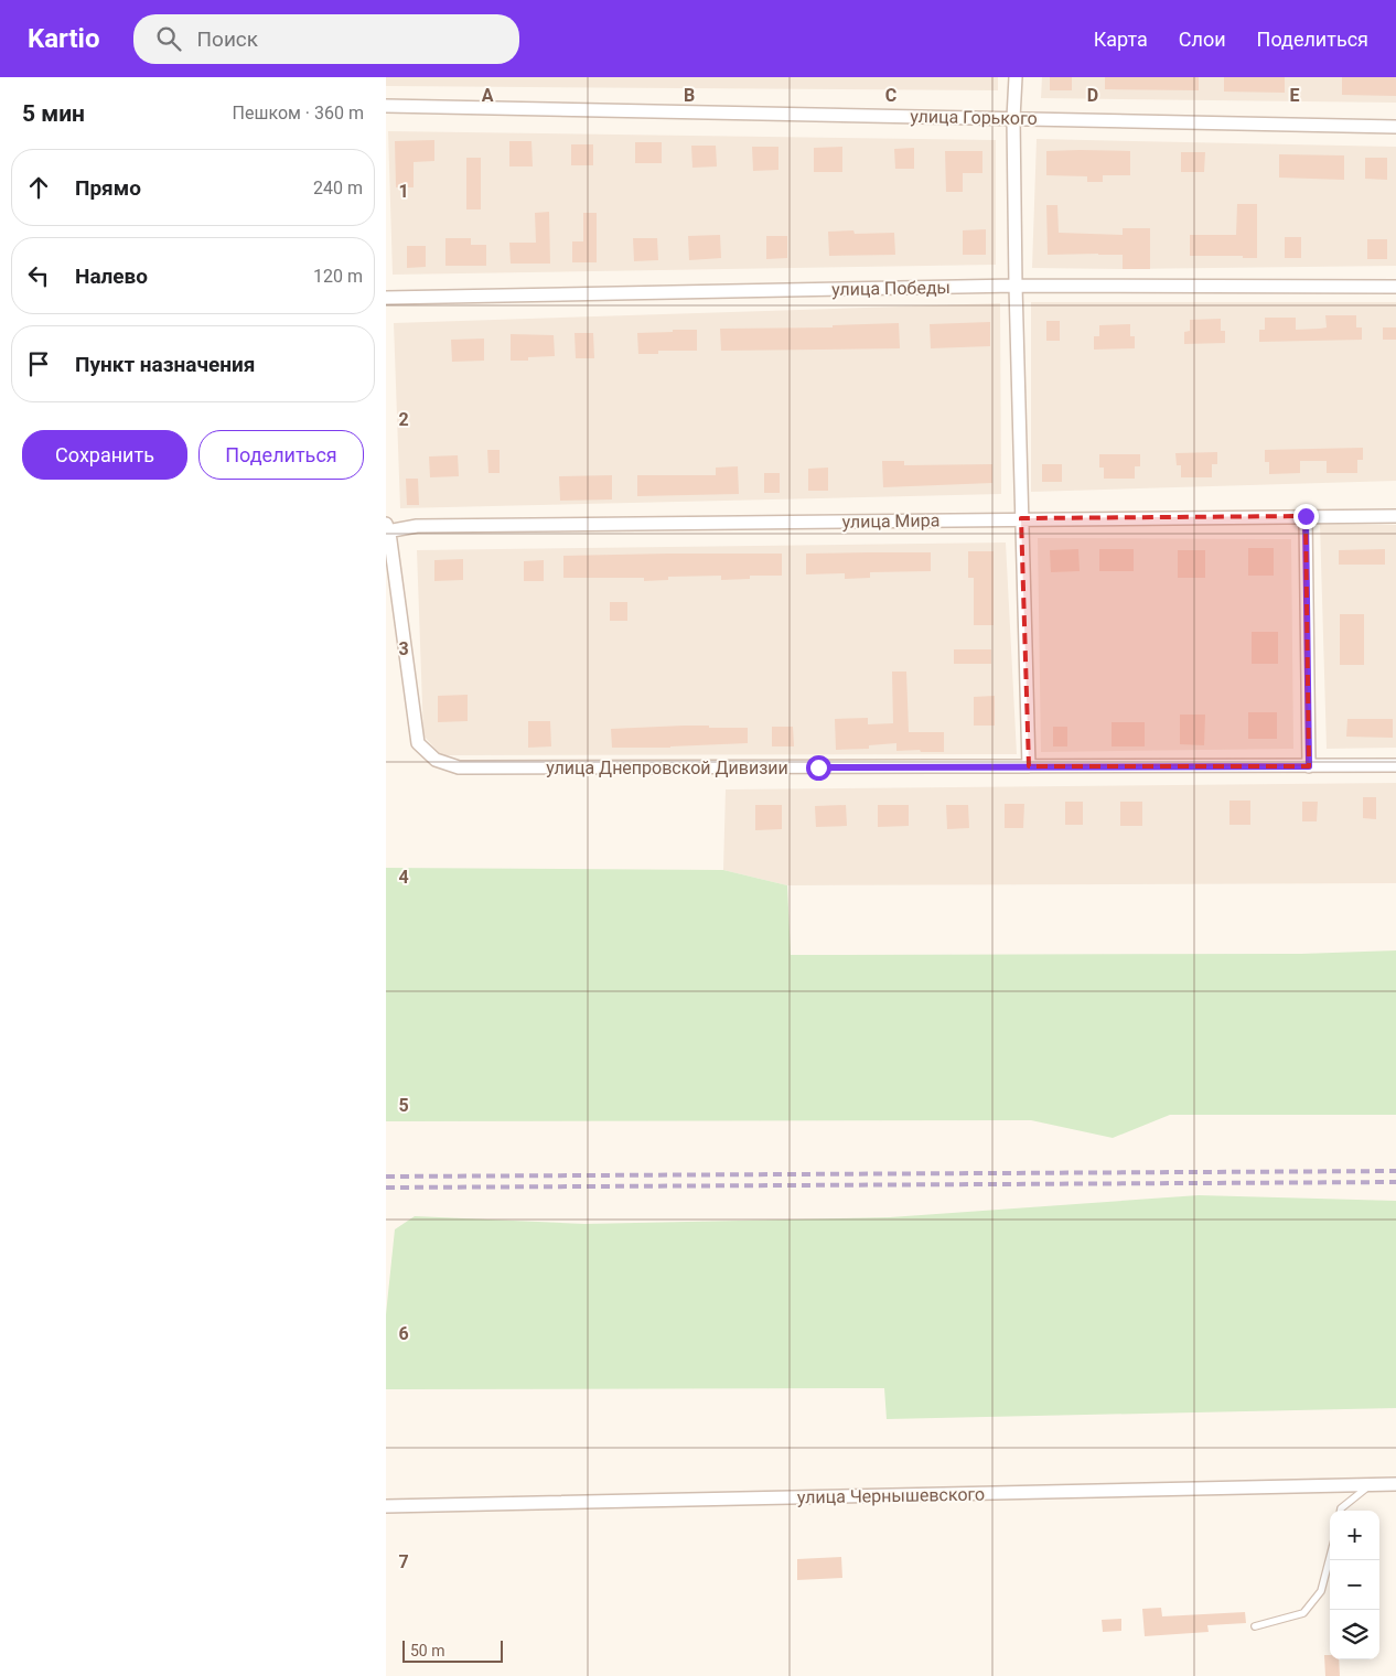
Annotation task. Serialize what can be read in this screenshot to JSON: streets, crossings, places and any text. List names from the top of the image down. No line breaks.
{"streets":{"street":["улица Горького","улица Победы","улица Мира","улица Днепровской Дивизии","улица Чернышевского"]},"crossings":[["улица Мира","улица Днепровской Дивизии"]],"scale_bar":"50 m","page":{"header":"Kartio","search":"Поиск","nav":["Карта","Слои","Поделиться"],"heading":["5 мин","Пешком · 360 m"],"list":[["Прямо","240 m"],["Налево","120 m"],"Пункт назначения"],"buttons":["Сохранить","Поделиться"],"map_buttons":["+","−"],"scale":"50 m"},"grid":{"columns":["A","B","C","D","E"],"rows":["1","2","3","4","5","6","7"]}}
